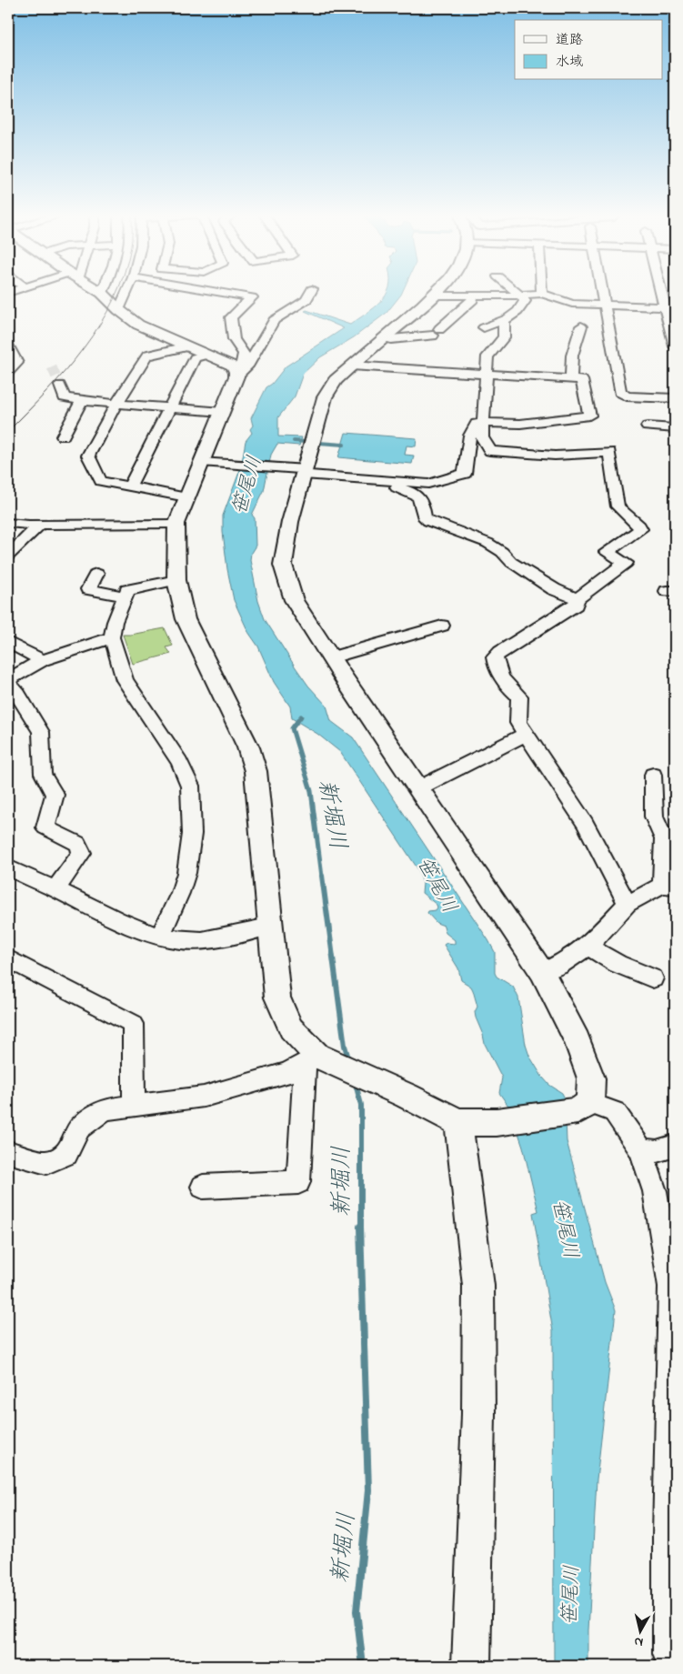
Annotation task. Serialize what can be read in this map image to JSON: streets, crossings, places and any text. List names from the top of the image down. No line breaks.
{"water":["笹尾川","新堀川"],"legend":["道路","水域"],"north":"bottom"}
